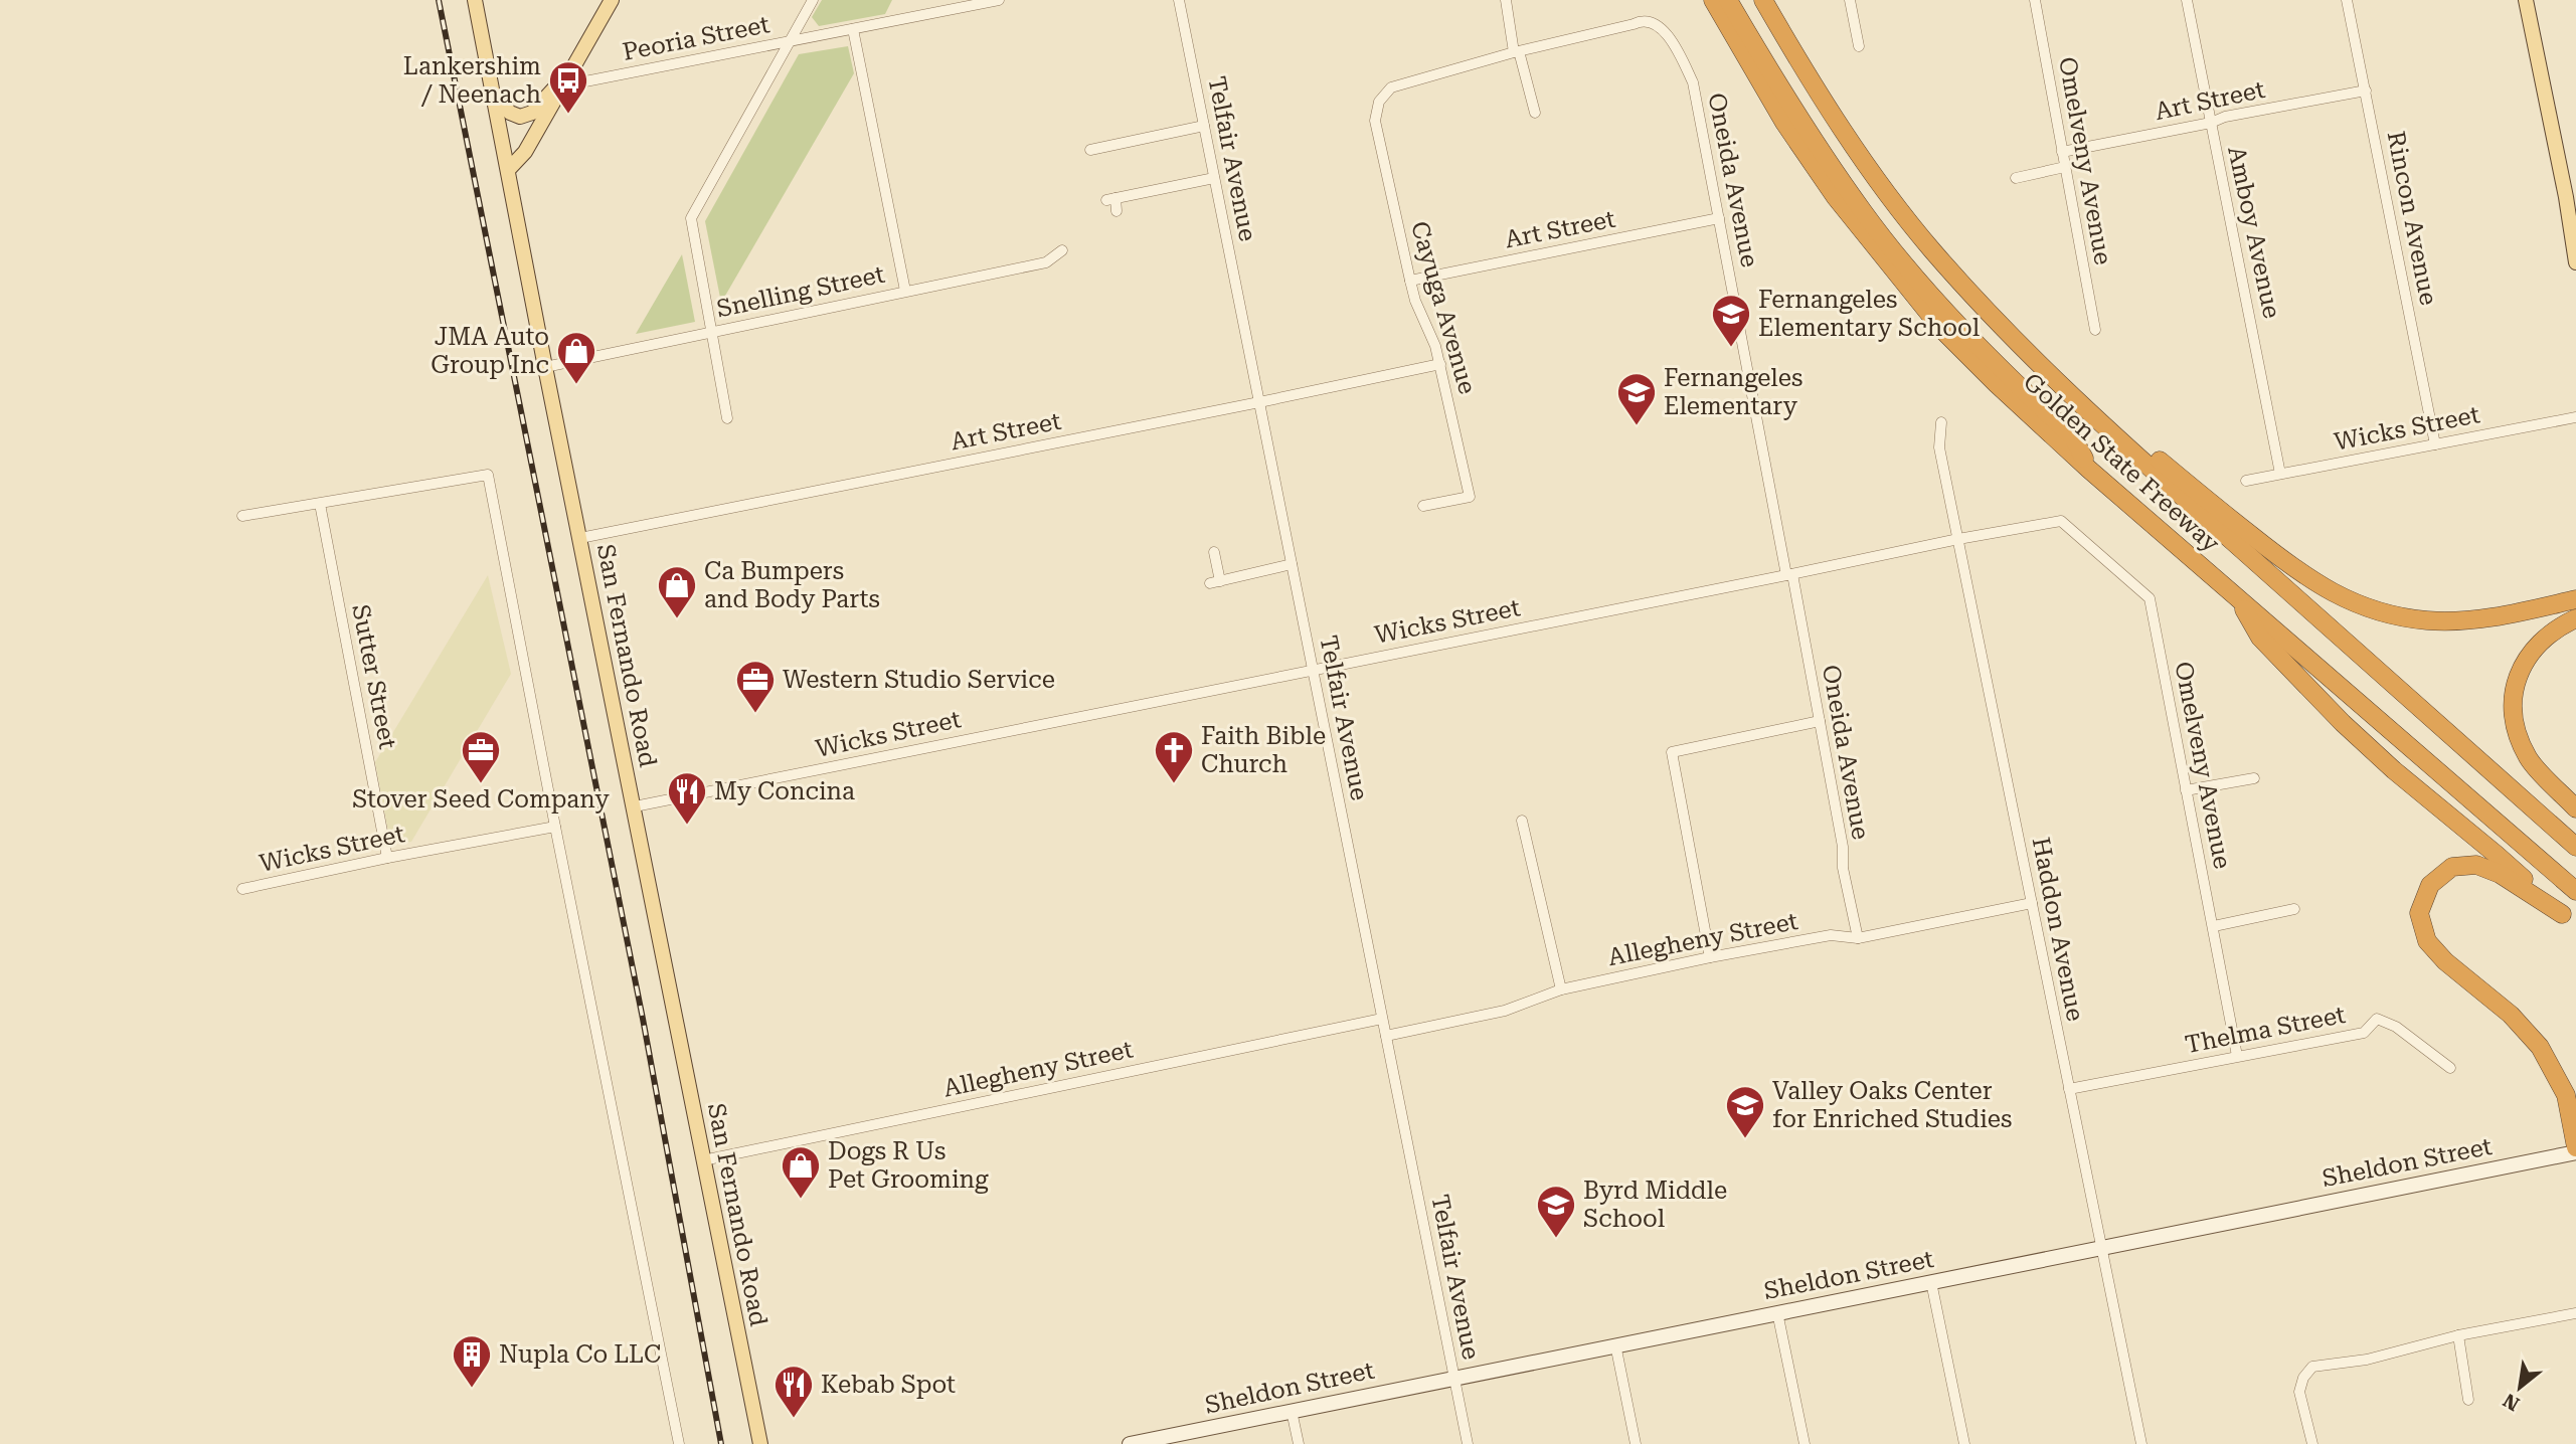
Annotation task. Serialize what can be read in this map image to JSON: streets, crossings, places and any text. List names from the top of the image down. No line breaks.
{"streets":{"highway":["Golden State Freeway"],"main road":["San Fernando Road","Sheldon Street"],"street":["Peoria Street","Art Street","Telfair Avenue","Omelveny Avenue","Oneida Avenue","Rincon Avenue","Amboy Avenue","Snelling Street","Cayuga Avenue","Wicks Street","Sutter Street","Haddon Avenue","Allegheny Street","Thelma Street"]},"crossings":[["Art Street","Telfair Avenue"],["Art Street","Omelveny Avenue"],["Art Street","Oneida Avenue"],["Art Street","Rincon Avenue"],["Art Street","Amboy Avenue"],["Art Street","Cayuga Avenue"],["Art Street","San Fernando Road"],["Telfair Avenue","Wicks Street"],["Telfair Avenue","Allegheny Street"],["Telfair Avenue","Sheldon Street"],["Omelveny Avenue","Wicks Street"],["Omelveny Avenue","Thelma Street"],["Oneida Avenue","Cayuga Avenue"],["Oneida Avenue","Wicks Street"],["Oneida Avenue","Allegheny Street"],["Rincon Avenue","Wicks Street"],["Amboy Avenue","Wicks Street"],["Snelling Street","San Fernando Road"],["Wicks Street","San Fernando Road"],["Wicks Street","Sutter Street"],["Wicks Street","Haddon Avenue"],["San Fernando Road","Allegheny Street"],["Haddon Avenue","Allegheny Street"],["Haddon Avenue","Thelma Street"],["Haddon Avenue","Sheldon Street"]],"places":{"bus stop":["Lankershim / Neenach"],"school or university":["Fernangeles Elementary School","Fernangeles Elementary","Valley Oaks Center for Enriched Studies","Byrd Middle School"],"shop":["JMA Auto Group Inc","Ca Bumpers and Body Parts","Dogs R Us Pet Grooming"],"office":["Western Studio Service","Stover Seed Company"],"church":["Faith Bible Church"],"restaurant":["My Concina","Kebab Spot"],"building":["Nupla Co LLC"]},"north":"bottom left"}
